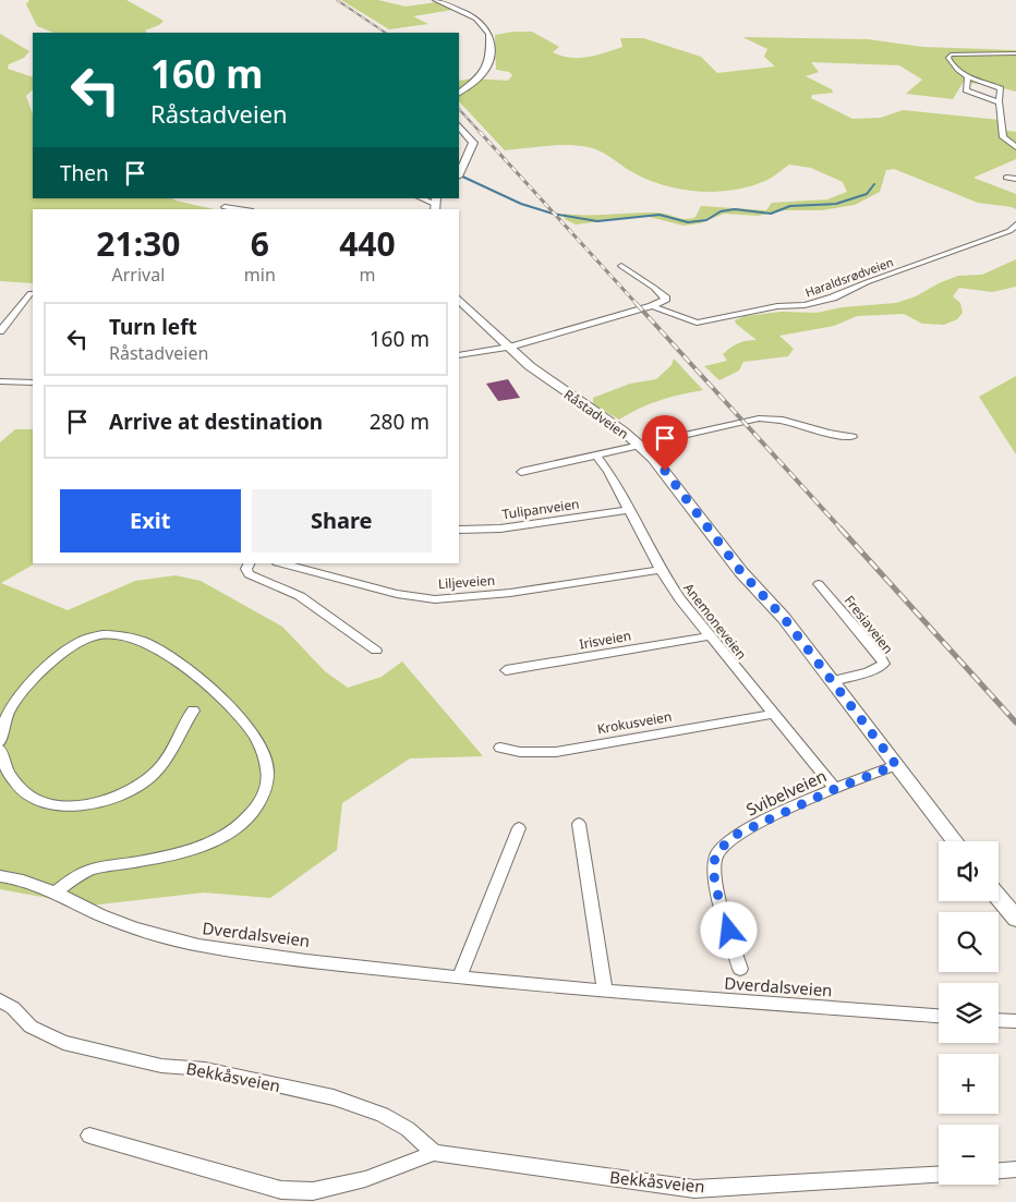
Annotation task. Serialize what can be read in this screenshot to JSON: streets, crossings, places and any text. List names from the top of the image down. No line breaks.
{"streets":{"main road":["Råstadveien"],"street":["Haraldsrødveien","Tulipanveien","Liljeveien","Anemoneveien","Fresiaveien","Irisveien","Krokusveien","Svibelveien","Dverdalsveien","Bekkåsveien"]},"crossings":[["Råstadveien","Fresiaveien"],["Råstadveien","Svibelveien"],["Tulipanveien","Anemoneveien"],["Liljeveien","Anemoneveien"],["Anemoneveien","Irisveien"],["Anemoneveien","Krokusveien"],["Anemoneveien","Svibelveien"]],"page":{"turn":["160 m","Råstadveien"],"then":"Then","eta":["21:30","Arrival","6","min","440","m"],"list":[{"name":"Turn left","note":"Råstadveien","value":"160 m"},{"name":"Arrive at destination","value":"280 m"}],"buttons":["Exit","Share"],"map_buttons":["+","−"]}}
